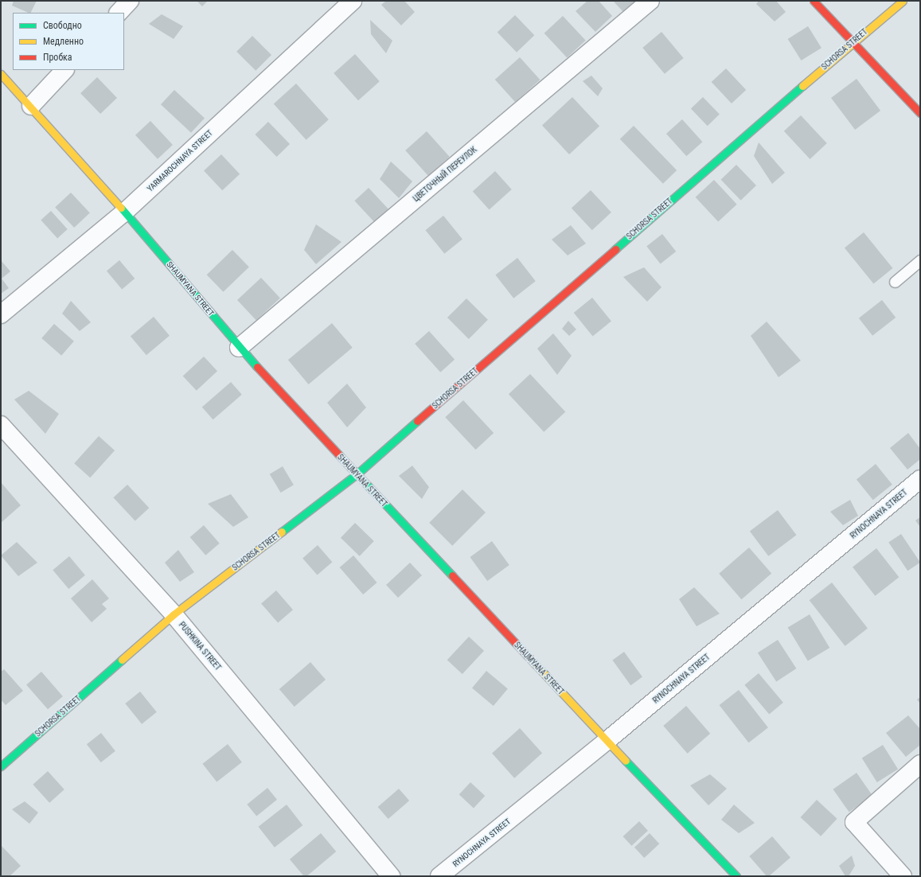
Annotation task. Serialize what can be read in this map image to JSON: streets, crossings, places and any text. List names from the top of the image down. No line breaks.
{"streets":{"street":["SCHORSA STREET","YARMAROCHNAYA STREET","ЦВЕТОЧНЫЙ ПЕРЕУЛОК","SHAUMYANA STREET","RYNOCHNAYA STREET","PUSHKINA STREET"]},"crossings":[["SCHORSA STREET","SHAUMYANA STREET"],["SCHORSA STREET","PUSHKINA STREET"],["YARMAROCHNAYA STREET","SHAUMYANA STREET"],["ЦВЕТОЧНЫЙ ПЕРЕУЛОК","SHAUMYANA STREET"],["SHAUMYANA STREET","RYNOCHNAYA STREET"]],"legend":["Свободно","Медленно","Пробка"]}
